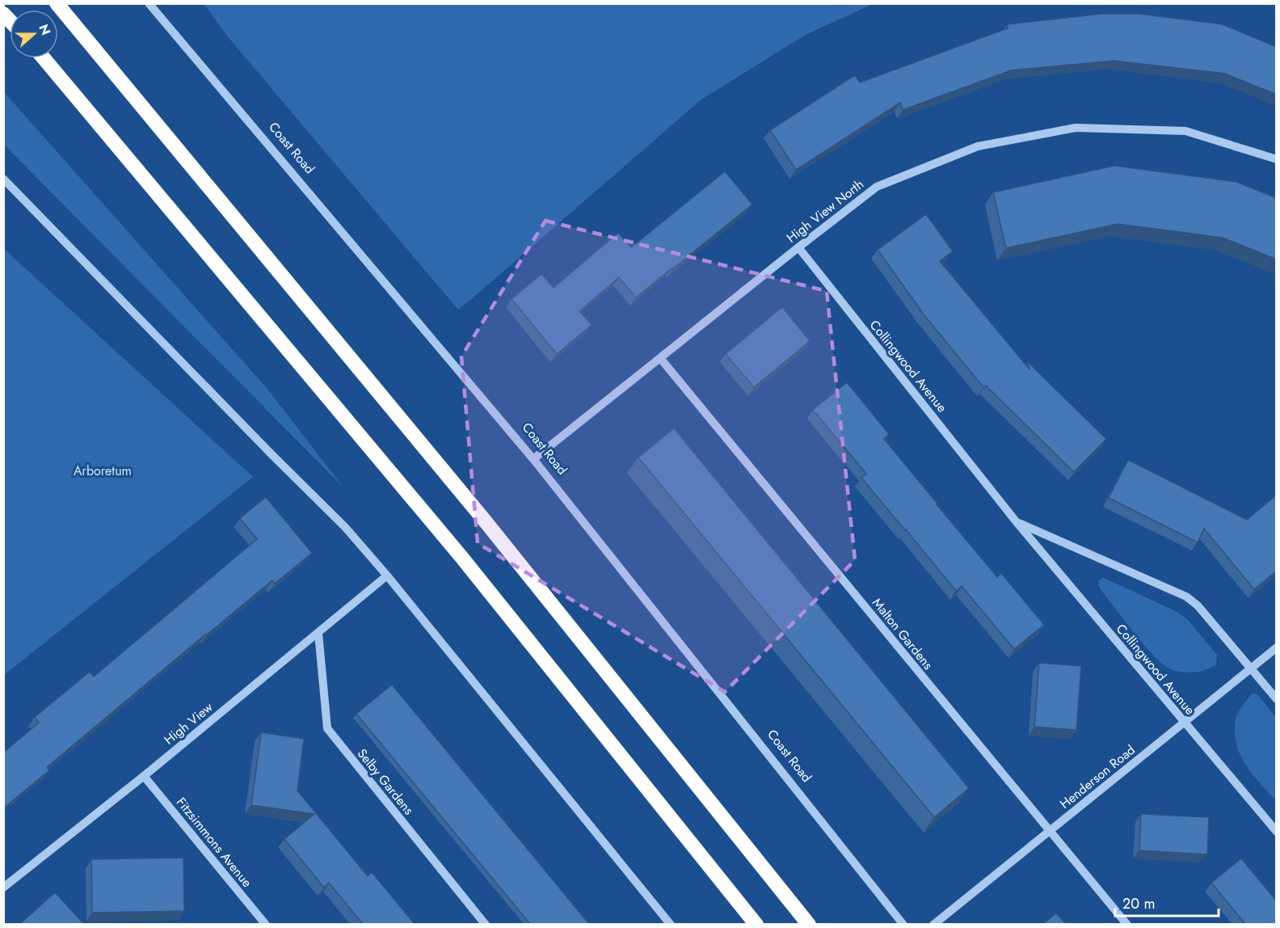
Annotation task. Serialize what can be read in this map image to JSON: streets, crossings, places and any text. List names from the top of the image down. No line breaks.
{"streets":{"street":["Coast Road","High View North","Collingwood Avenue","Malton Gardens","High View","Henderson Road","Selby Gardens","Fitzsimmons Avenue"]},"crossings":[["Coast Road","High View North"],["High View North","Collingwood Avenue"],["High View North","Malton Gardens"],["Collingwood Avenue","Henderson Road"],["Malton Gardens","Henderson Road"],["High View","Selby Gardens"],["High View","Fitzsimmons Avenue"]],"parks":["Arboretum"],"scale_bar":"20 m","north":"right"}
